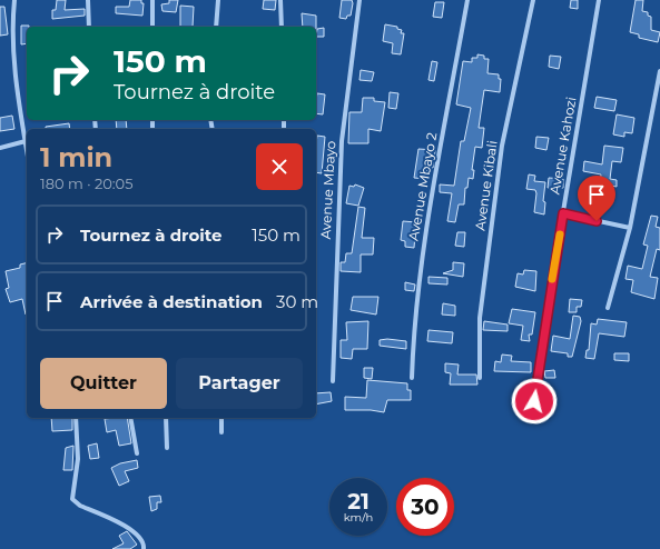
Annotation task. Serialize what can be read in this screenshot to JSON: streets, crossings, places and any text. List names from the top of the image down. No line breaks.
{"streets":{"street":["Avenue Kahozi","Avenue Kibali","Avenue Mbayo 2","Avenue Mbayo"]},"page":{"turn":["150 m","Tournez à droite"],"heading":["1 min","180 m · 20:05"],"list":[{"name":"Tournez à droite","value":"150 m"},{"name":"Arrivée à destination","value":"30 m"}],"buttons":["Quitter","Partager"],"speed":"21 km/h","limit":"30"}}
